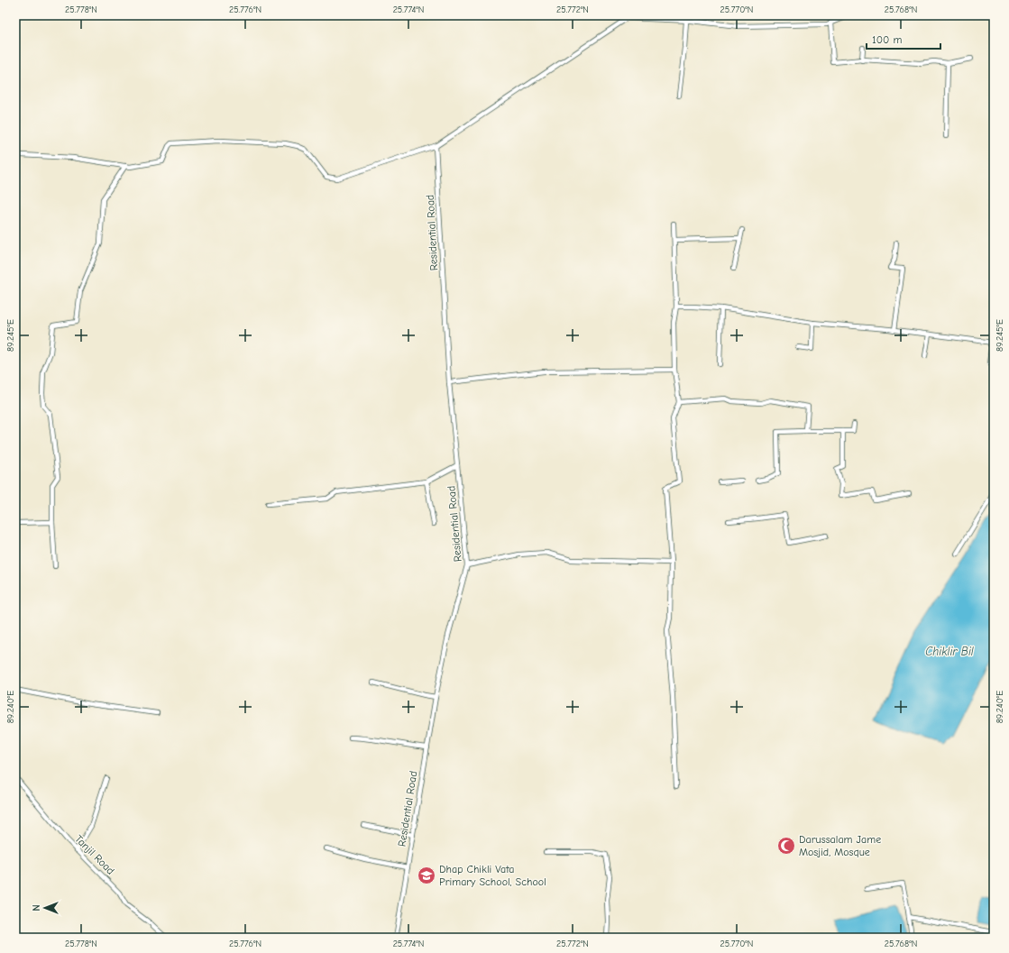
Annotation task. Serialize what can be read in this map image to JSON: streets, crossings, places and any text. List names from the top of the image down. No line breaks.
{"streets":{"street":["Residential Road","Tanjil Road"]},"water":["Chiklir Bil"],"places":{"mosque":["Darussalam Jame Mosjid, Mosque"],"school or university":["Dhap Chikli Vata Primary School, School"]},"scale_bar":"100 m","north":"left","coordinates":["25.778°N","25.776°N","25.774°N","25.772°N","25.770°N","25.768°N","89.245°E","89.240°E"]}
